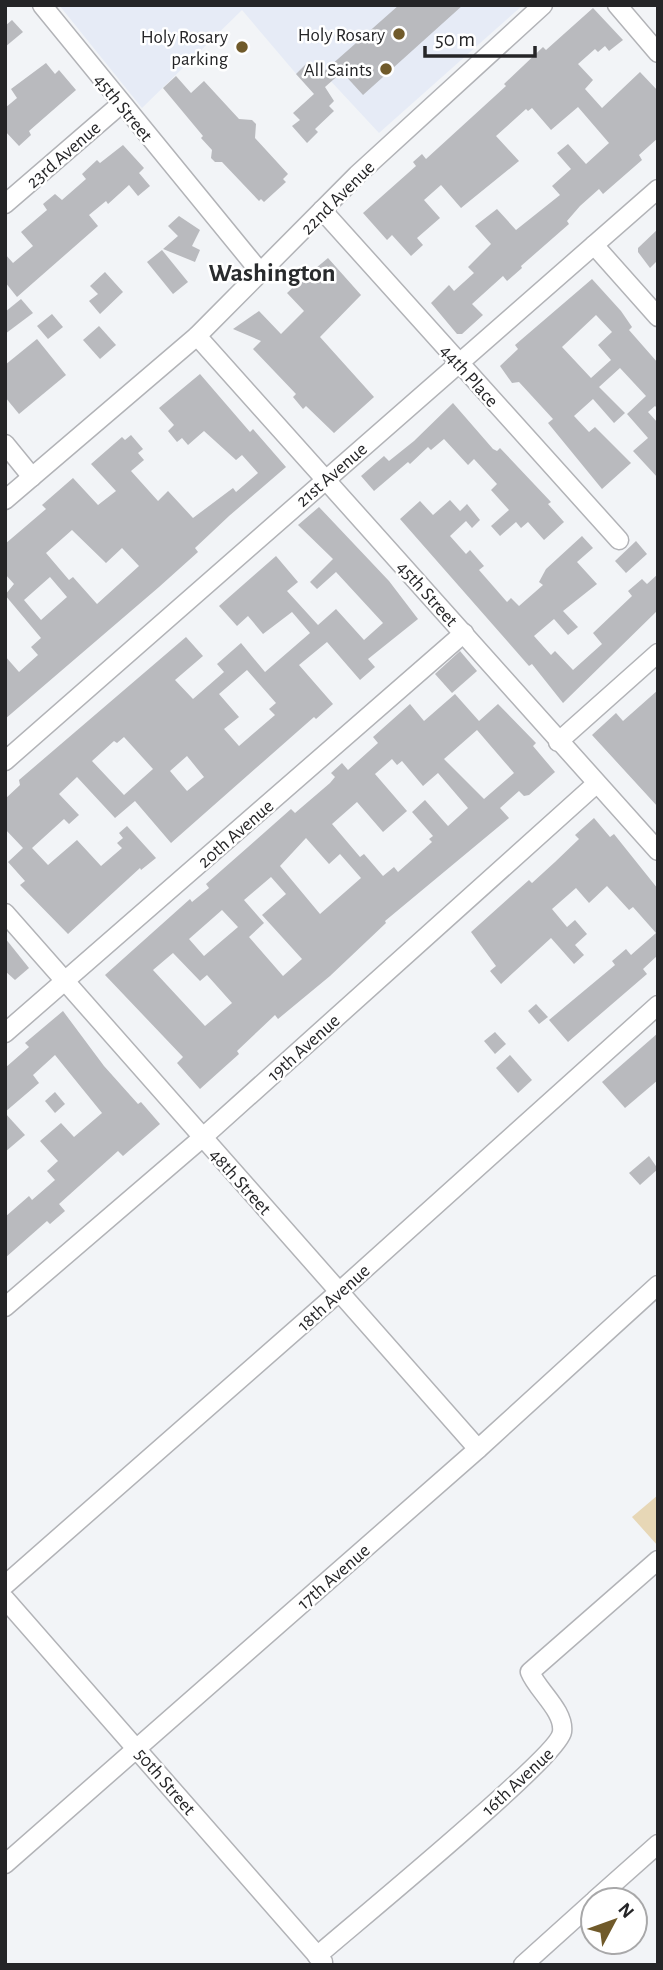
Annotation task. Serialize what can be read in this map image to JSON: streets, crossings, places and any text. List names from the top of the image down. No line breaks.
{"streets":{"street":["45th Street","23rd Avenue","22nd Avenue","44th Place","21st Avenue","20th Avenue","19th Avenue","48th Street","18th Avenue","17th Avenue","50th Street","16th Avenue"]},"crossings":[["45th Street","23rd Avenue"],["45th Street","22nd Avenue"],["45th Street","21st Avenue"],["45th Street","20th Avenue"],["45th Street","19th Avenue"],["22nd Avenue","44th Place"],["44th Place","21st Avenue"],["20th Avenue","48th Street"],["19th Avenue","48th Street"],["48th Street","18th Avenue"],["48th Street","17th Avenue"],["17th Avenue","50th Street"],["50th Street","16th Avenue"]],"districts":["Washington"],"places":["Holy Rosary","Holy Rosary parking","All Saints"],"scale_bar":"50 m","north":"top right"}
